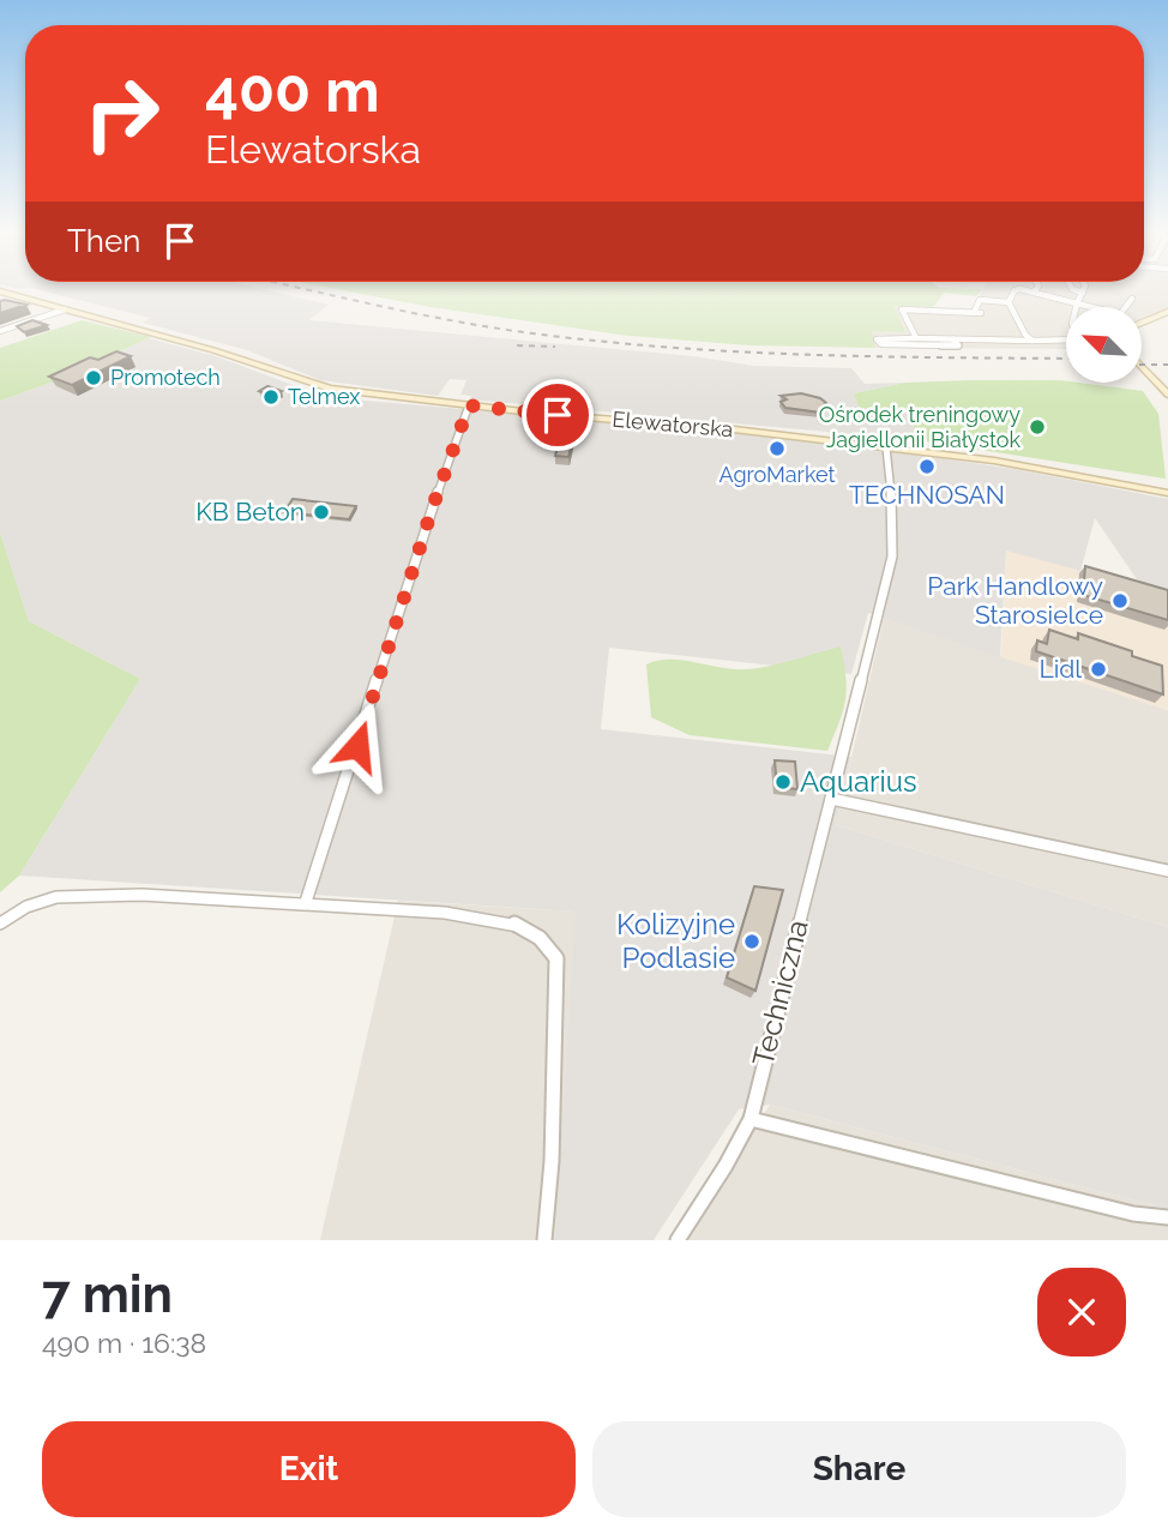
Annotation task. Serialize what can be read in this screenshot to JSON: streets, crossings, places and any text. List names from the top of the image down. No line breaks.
{"streets":{"street":["Elewatorska","Techniczna"]},"crossings":[["Elewatorska","Techniczna"]],"places":["Promotech","Telmex","Ośrodek treningowy Jagiellonii Białystok","AgroMarket","TECHNOSAN","KB Beton","Park Handlowy Starosielce","Lidl","Aquarius","Kolizyjne Podlasie"],"north":"top left","page":{"turn":["400 m","Elewatorska"],"then":"Then","heading":["7 min","490 m · 16:38"],"buttons":["Exit","Share"]}}
